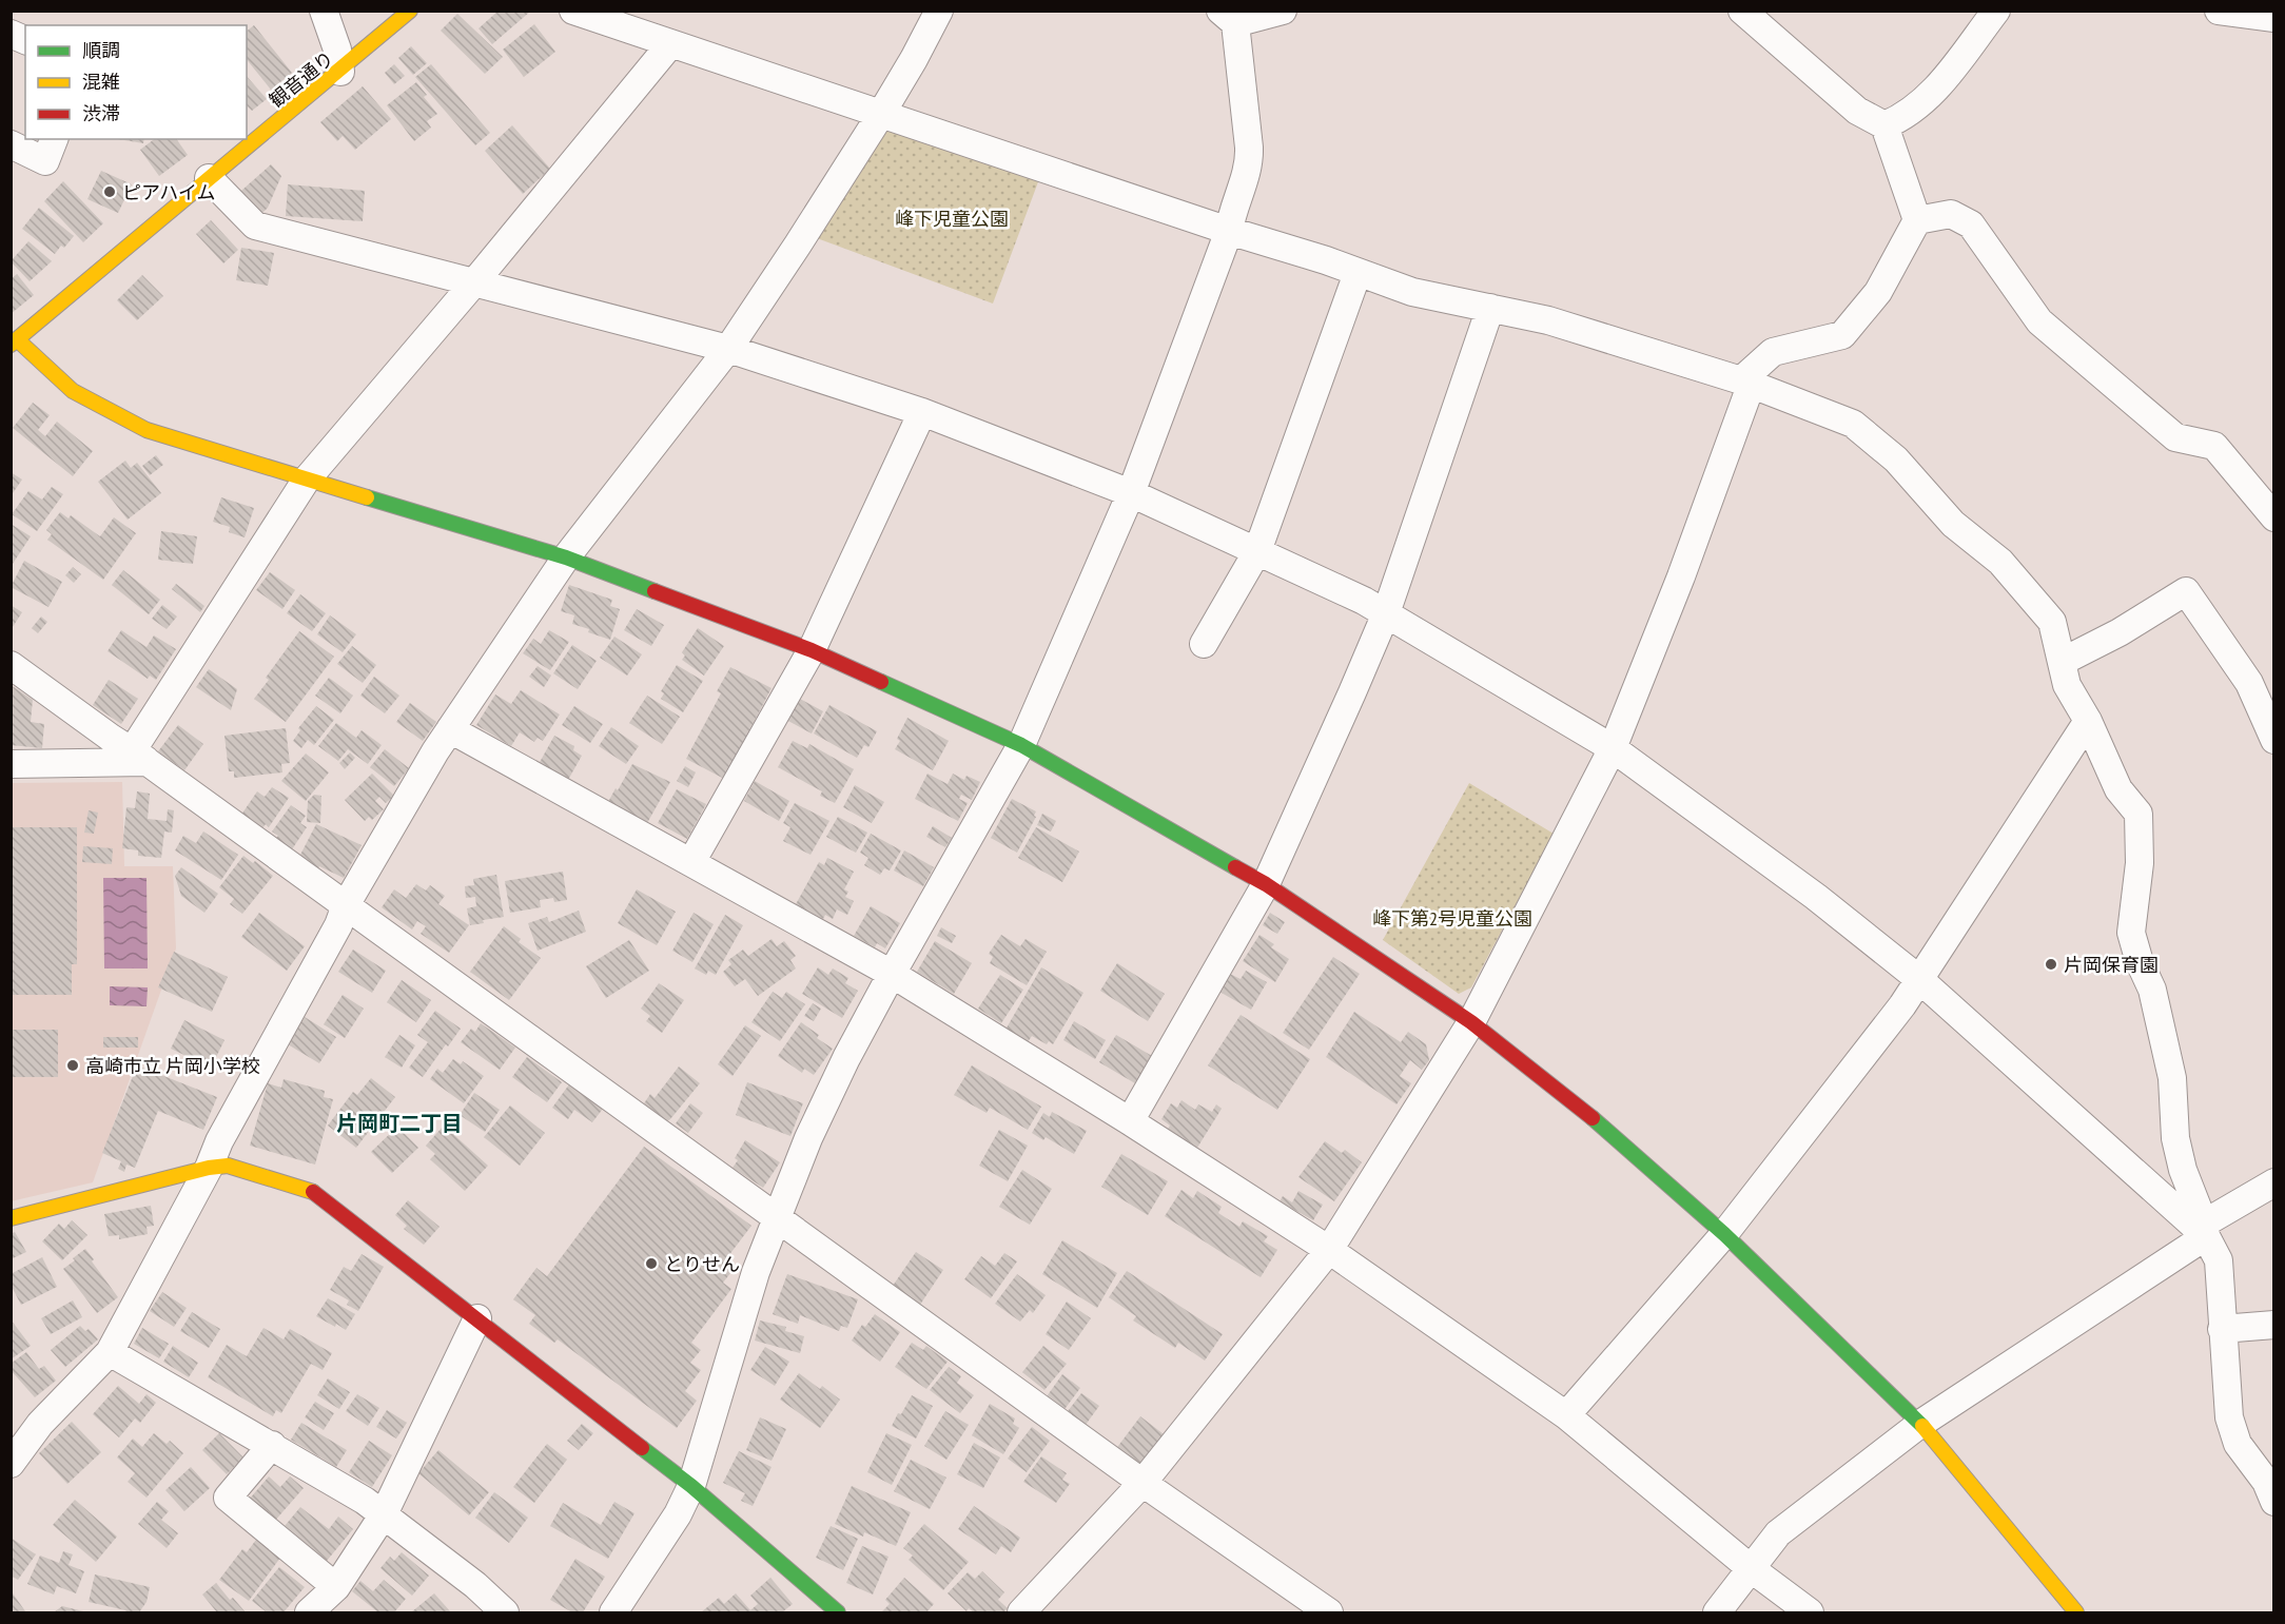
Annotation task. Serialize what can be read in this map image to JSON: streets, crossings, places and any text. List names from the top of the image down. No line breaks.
{"streets":{"street":["観音通り"]},"districts":["片岡町二丁目"],"parks":["峰下児童公園","峰下第2号児童公園"],"places":["ピアハイム","片岡保育園","高崎市立 片岡小学校","とりせん"],"legend":["順調","混雑","渋滞"]}
